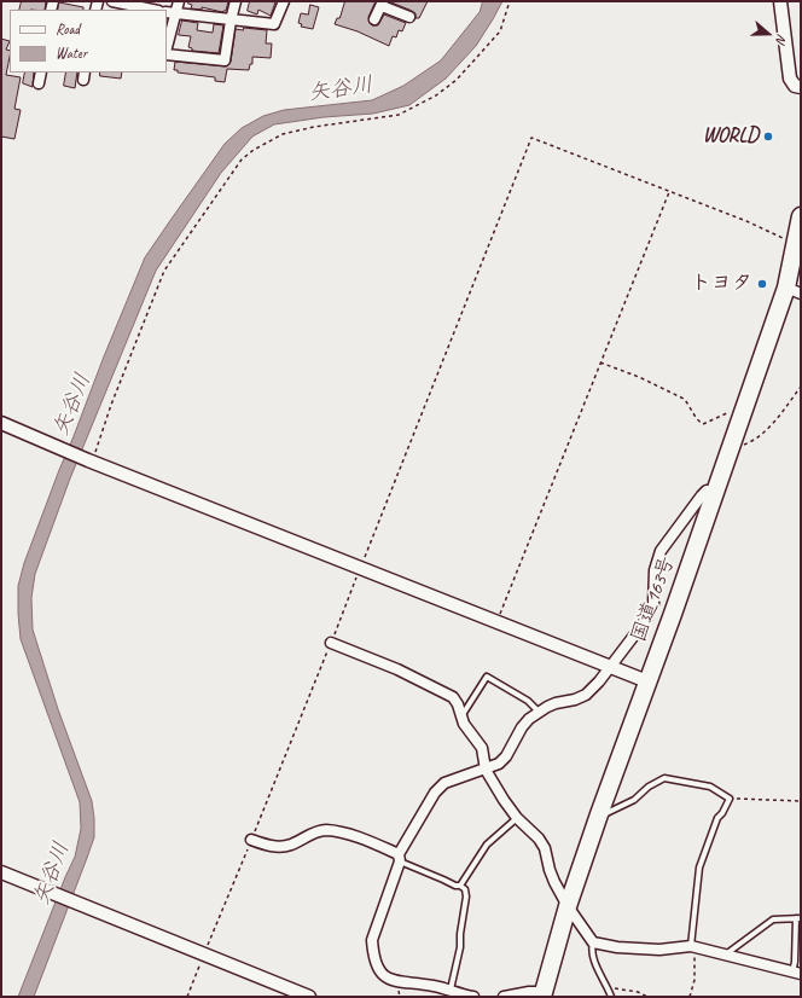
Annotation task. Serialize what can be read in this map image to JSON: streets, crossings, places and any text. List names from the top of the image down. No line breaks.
{"streets":{"highway":["国道163号"]},"water":["矢谷川"],"places":["WORLD","トヨタ"],"legend":["Road","Water"],"north":"right"}
